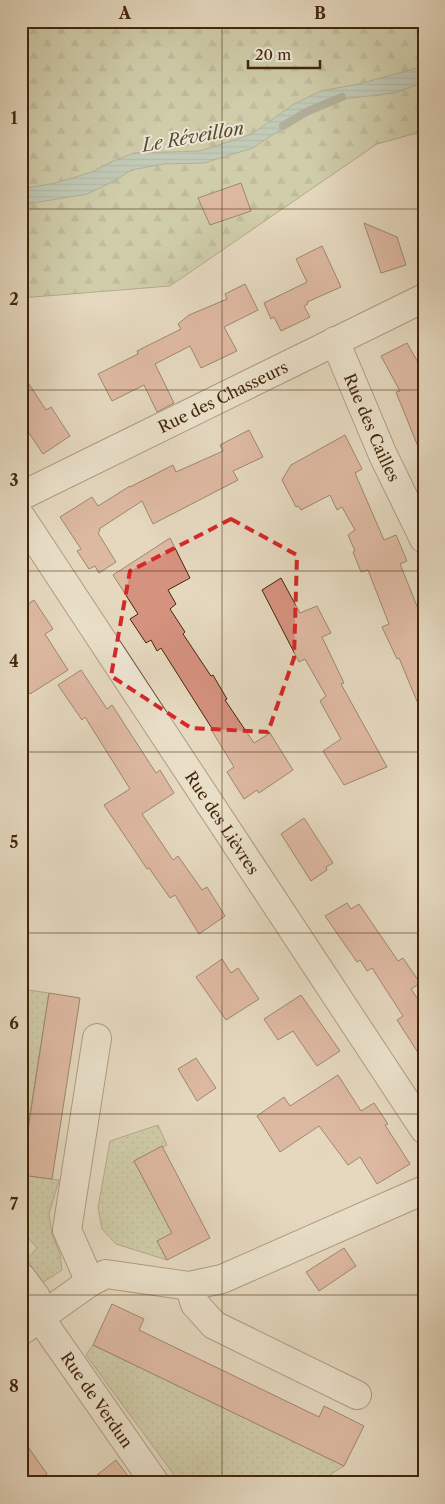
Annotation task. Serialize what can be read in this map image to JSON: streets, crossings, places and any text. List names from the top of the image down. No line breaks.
{"streets":{"street":["Rue des Chasseurs","Rue des Cailles","Rue des Lièvres","Rue de Verdun"]},"crossings":[["Rue des Chasseurs","Rue des Cailles"]],"water":["Le Réveillon"],"scale_bar":"20 m","grid":{"columns":["A","B"],"rows":["1","2","3","4","5","6","7","8"]}}
